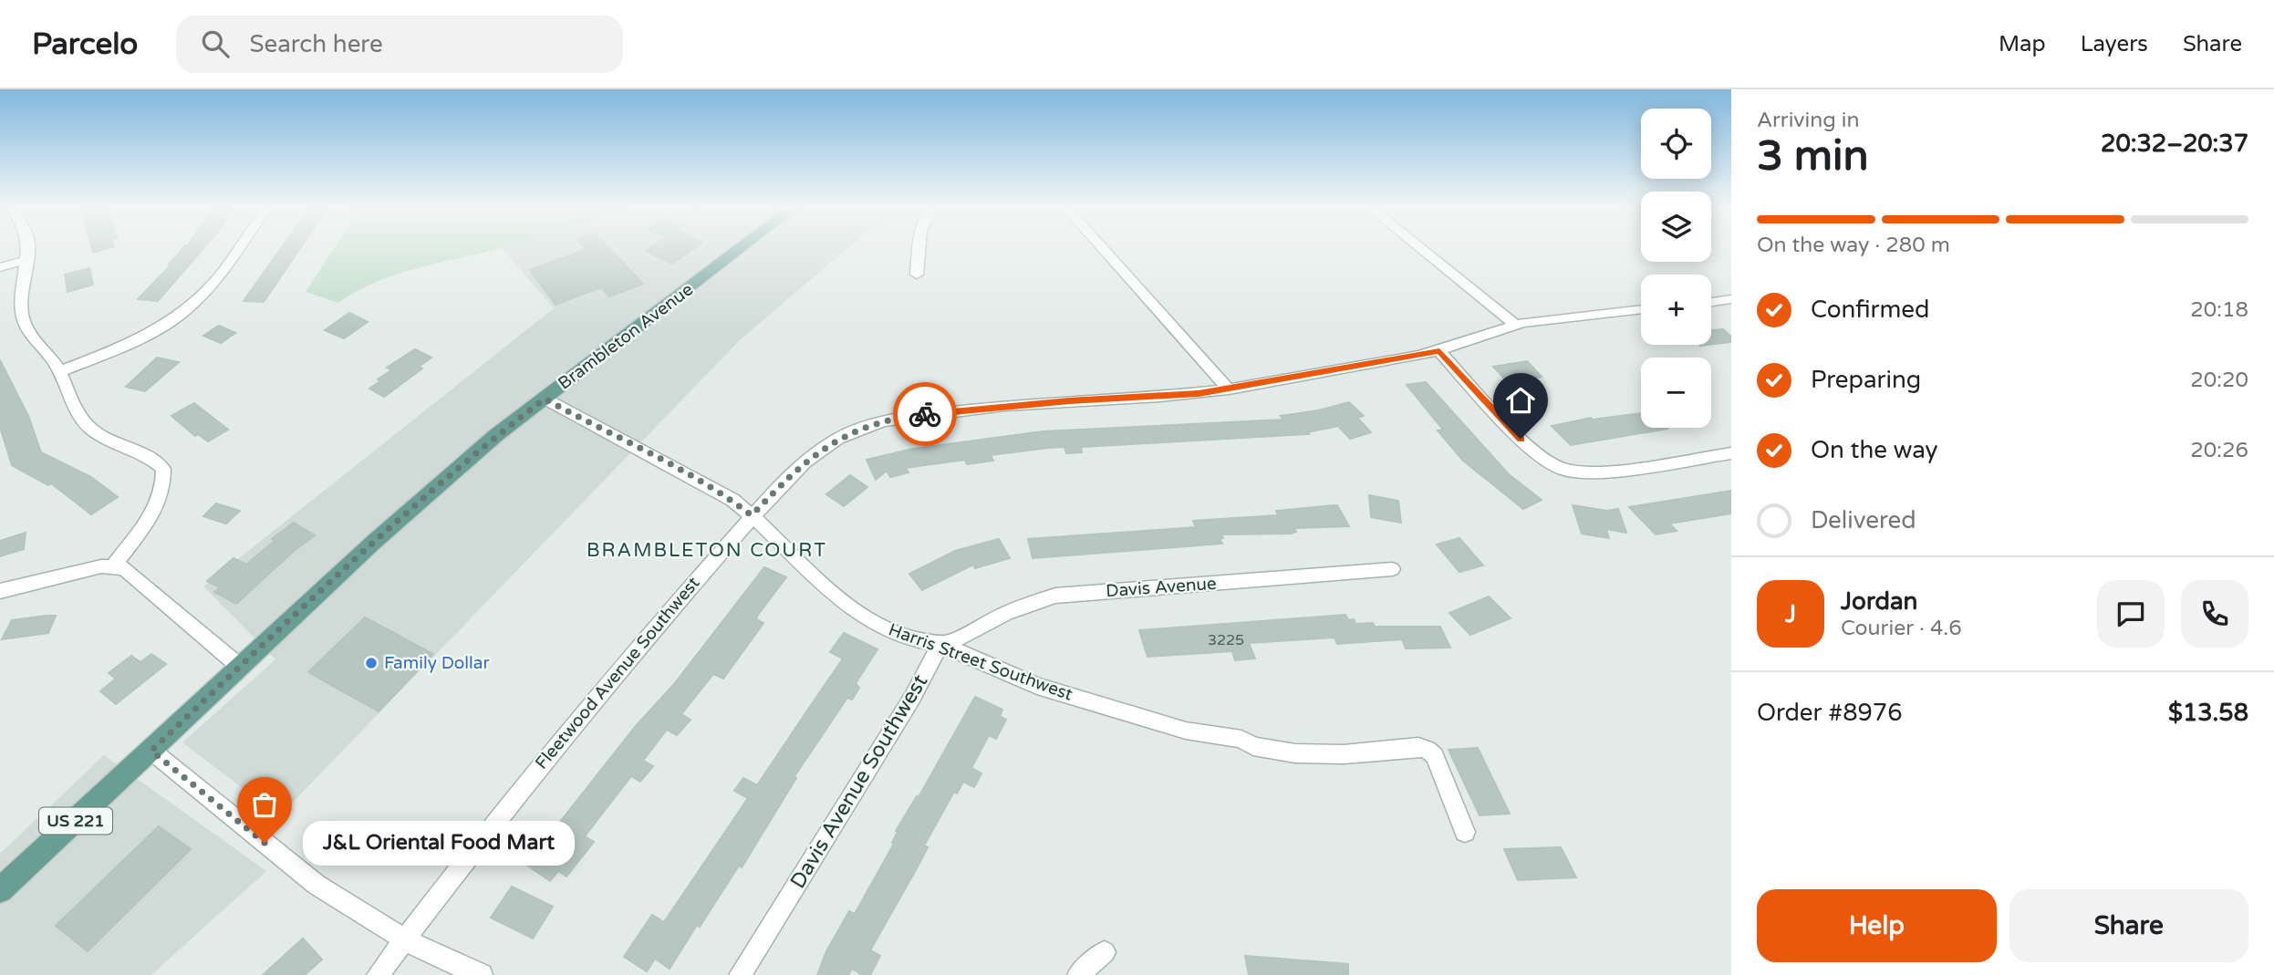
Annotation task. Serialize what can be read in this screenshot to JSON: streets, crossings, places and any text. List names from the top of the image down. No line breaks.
{"streets":{"main road":["Brambleton Avenue","US 221"],"street":["Davis Avenue","Harris Street Southwest","Fleetwood Avenue Southwest","Davis Avenue Southwest"]},"crossings":[["Brambleton Avenue","Harris Street Southwest"],["Brambleton Avenue","US 221"],["Davis Avenue","Harris Street Southwest"],["Davis Avenue","Davis Avenue Southwest"],["Harris Street Southwest","Fleetwood Avenue Southwest"],["Harris Street Southwest","Davis Avenue Southwest"]],"districts":["BRAMBLETON COURT"],"places":["Family Dollar","J&L Oriental Food Mart"],"house_numbers":["3225"],"page":{"header":"Parcelo","search":"Search here","nav":["Map","Layers","Share"],"heading":["3 min","Arriving in","20:32–20:37"],"panel":["Jordan","Courier · 4.6","Order #8976","$13.58"],"map_buttons":["+","−"],"bar":"On the way · 280 m","list":[["Confirmed","20:18"],["Preparing","20:20"],["On the way","20:26"],"Delivered"],"round":"J","bubble":"J&L Oriental Food Mart","buttons":["Help","Share"]}}
